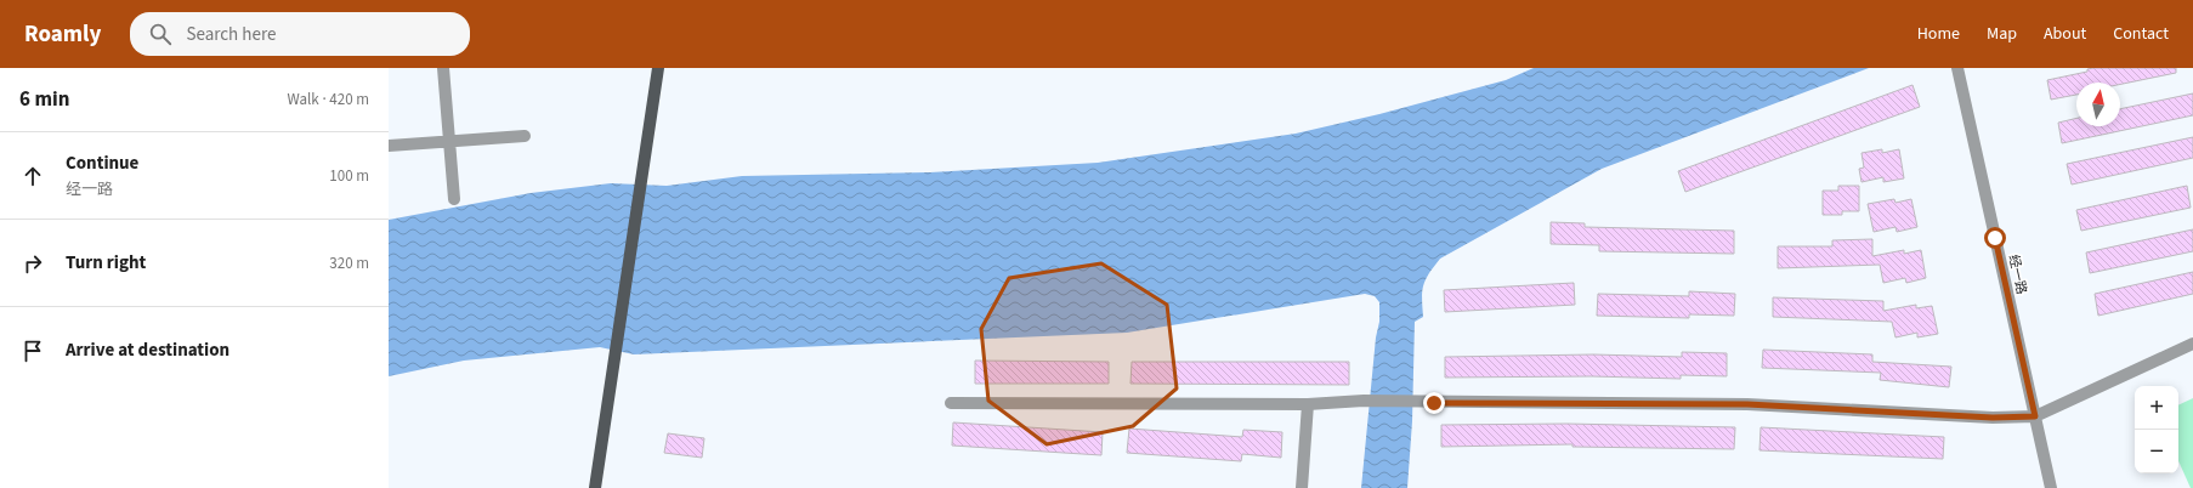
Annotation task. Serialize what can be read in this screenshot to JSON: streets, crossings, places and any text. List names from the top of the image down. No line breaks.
{"streets":{"street":["经一路"]},"north":"top","page":{"header":"Roamly","search":"Search here","nav":["Home","Map","About","Contact"],"heading":["6 min","Walk · 420 m"],"list":[["Continue","经一路","100 m"],["Turn right","320 m"],"Arrive at destination"],"map_buttons":["+","−"]}}
